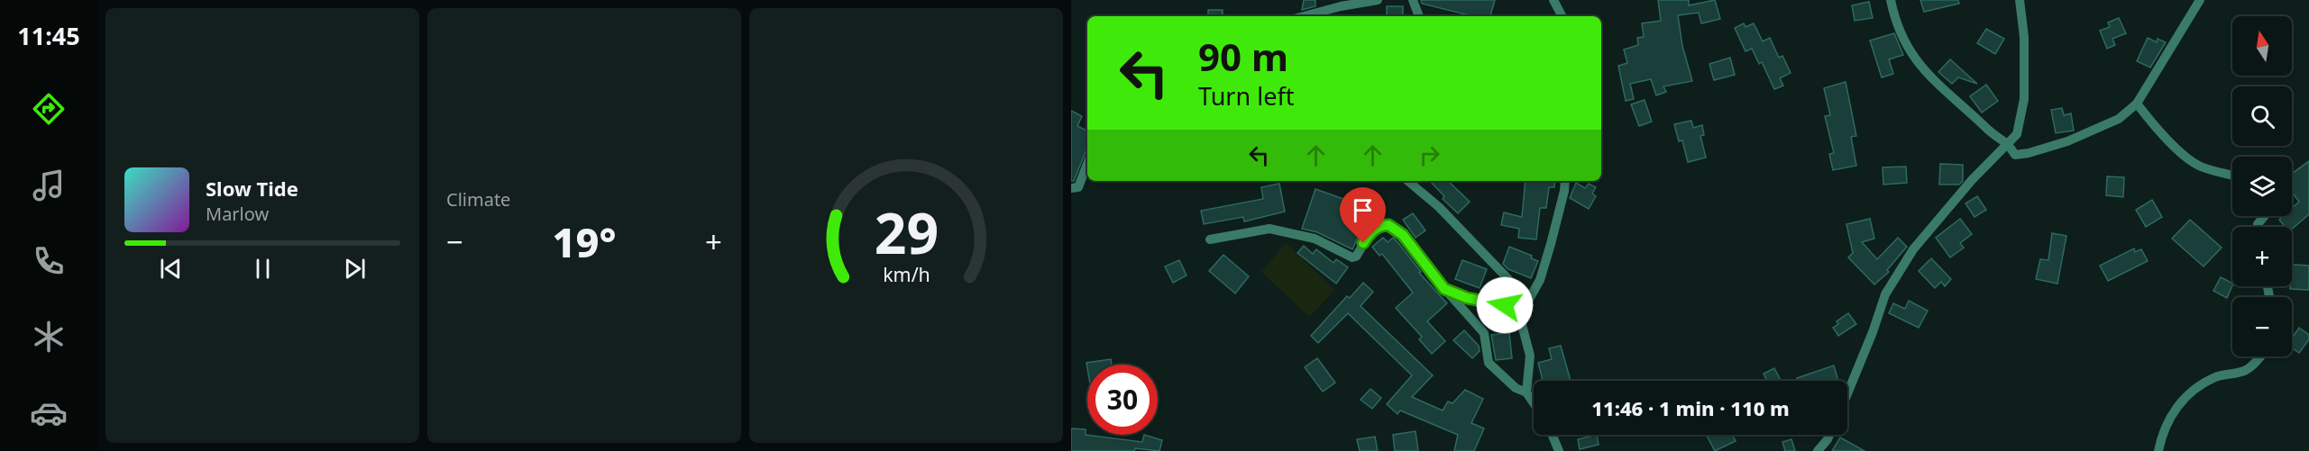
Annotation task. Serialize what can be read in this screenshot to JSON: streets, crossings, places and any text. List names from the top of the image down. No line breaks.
{"north":"top","page":{"tabs":"11:45","tile":"Climate","map_buttons":["+","−"],"turn":["90 m","Turn left"],"song":["Slow Tide","Marlow"],"heat":["−","19°","+"],"limit":"30","trip":"11:46 · 1 min · 110 m","gauge":["29","km/h"]}}
